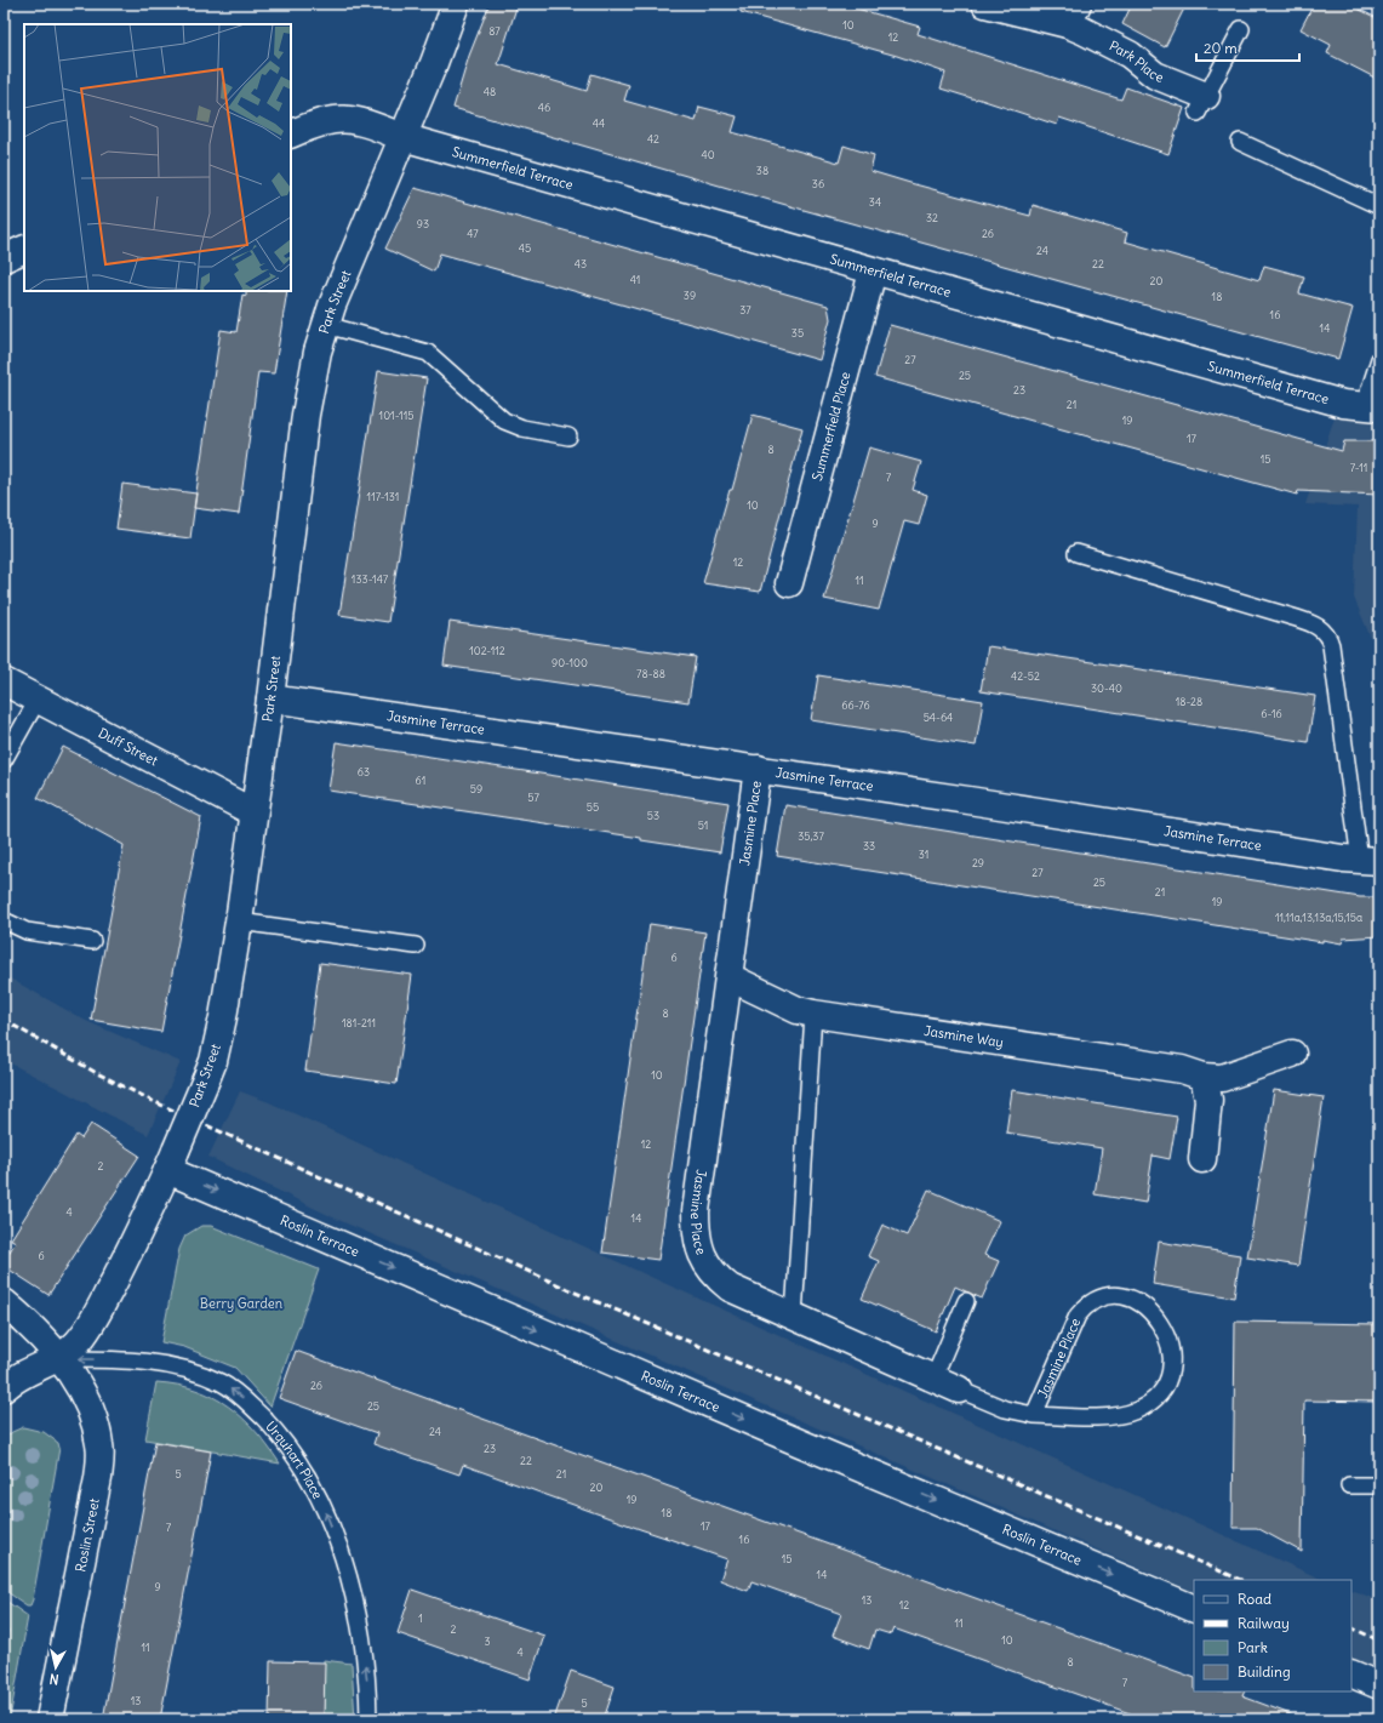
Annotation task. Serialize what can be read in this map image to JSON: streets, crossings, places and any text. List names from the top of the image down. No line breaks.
{"streets":{"street":["Park Place","Summerfield Terrace","Park Street","Summerfield Place","Jasmine Terrace","Duff Street","Jasmine Place","Jasmine Way","Roslin Terrace","Roslin Street"],"lane":["Urquhart Place"]},"crossings":[["Summerfield Terrace","Park Street"],["Summerfield Terrace","Summerfield Place"],["Park Street","Jasmine Terrace"],["Park Street","Duff Street"],["Park Street","Roslin Terrace"],["Park Street","Urquhart Place"],["Park Street","Roslin Street"],["Jasmine Terrace","Jasmine Place"],["Jasmine Place","Jasmine Way"],["Urquhart Place","Roslin Street"]],"one_way":["Roslin Terrace","Urquhart Place"],"parks":["Berry Garden"],"house_numbers":["10","87","12","48","46","44","42","40","38","36","34","32","93","47","26","45","24","43","22","41","20","39","18","37","16","14","35","27","25","23","21","101-115","19","17","8","15","7-11","7","117-131","10","9","12","133-147","11","102-112","90-100","78-88","42-52","30-40","18-28","66-76","6-16","54-64","63","61","59","57","55","53","51","35,37","33","31","29","27","25","21","19","11,11a,13,13a,15,15a","6","8","181-211","10","12","2","4","14","6","26","25","24","23","22","5","21","20","19","18","17","7","16","15","14","9","13","12","1","11","2","10","3","11","4","8","7","13","5"],"legend":["Road","Railway","Park","Building"],"scale_bar":"20 m","north":"bottom"}
